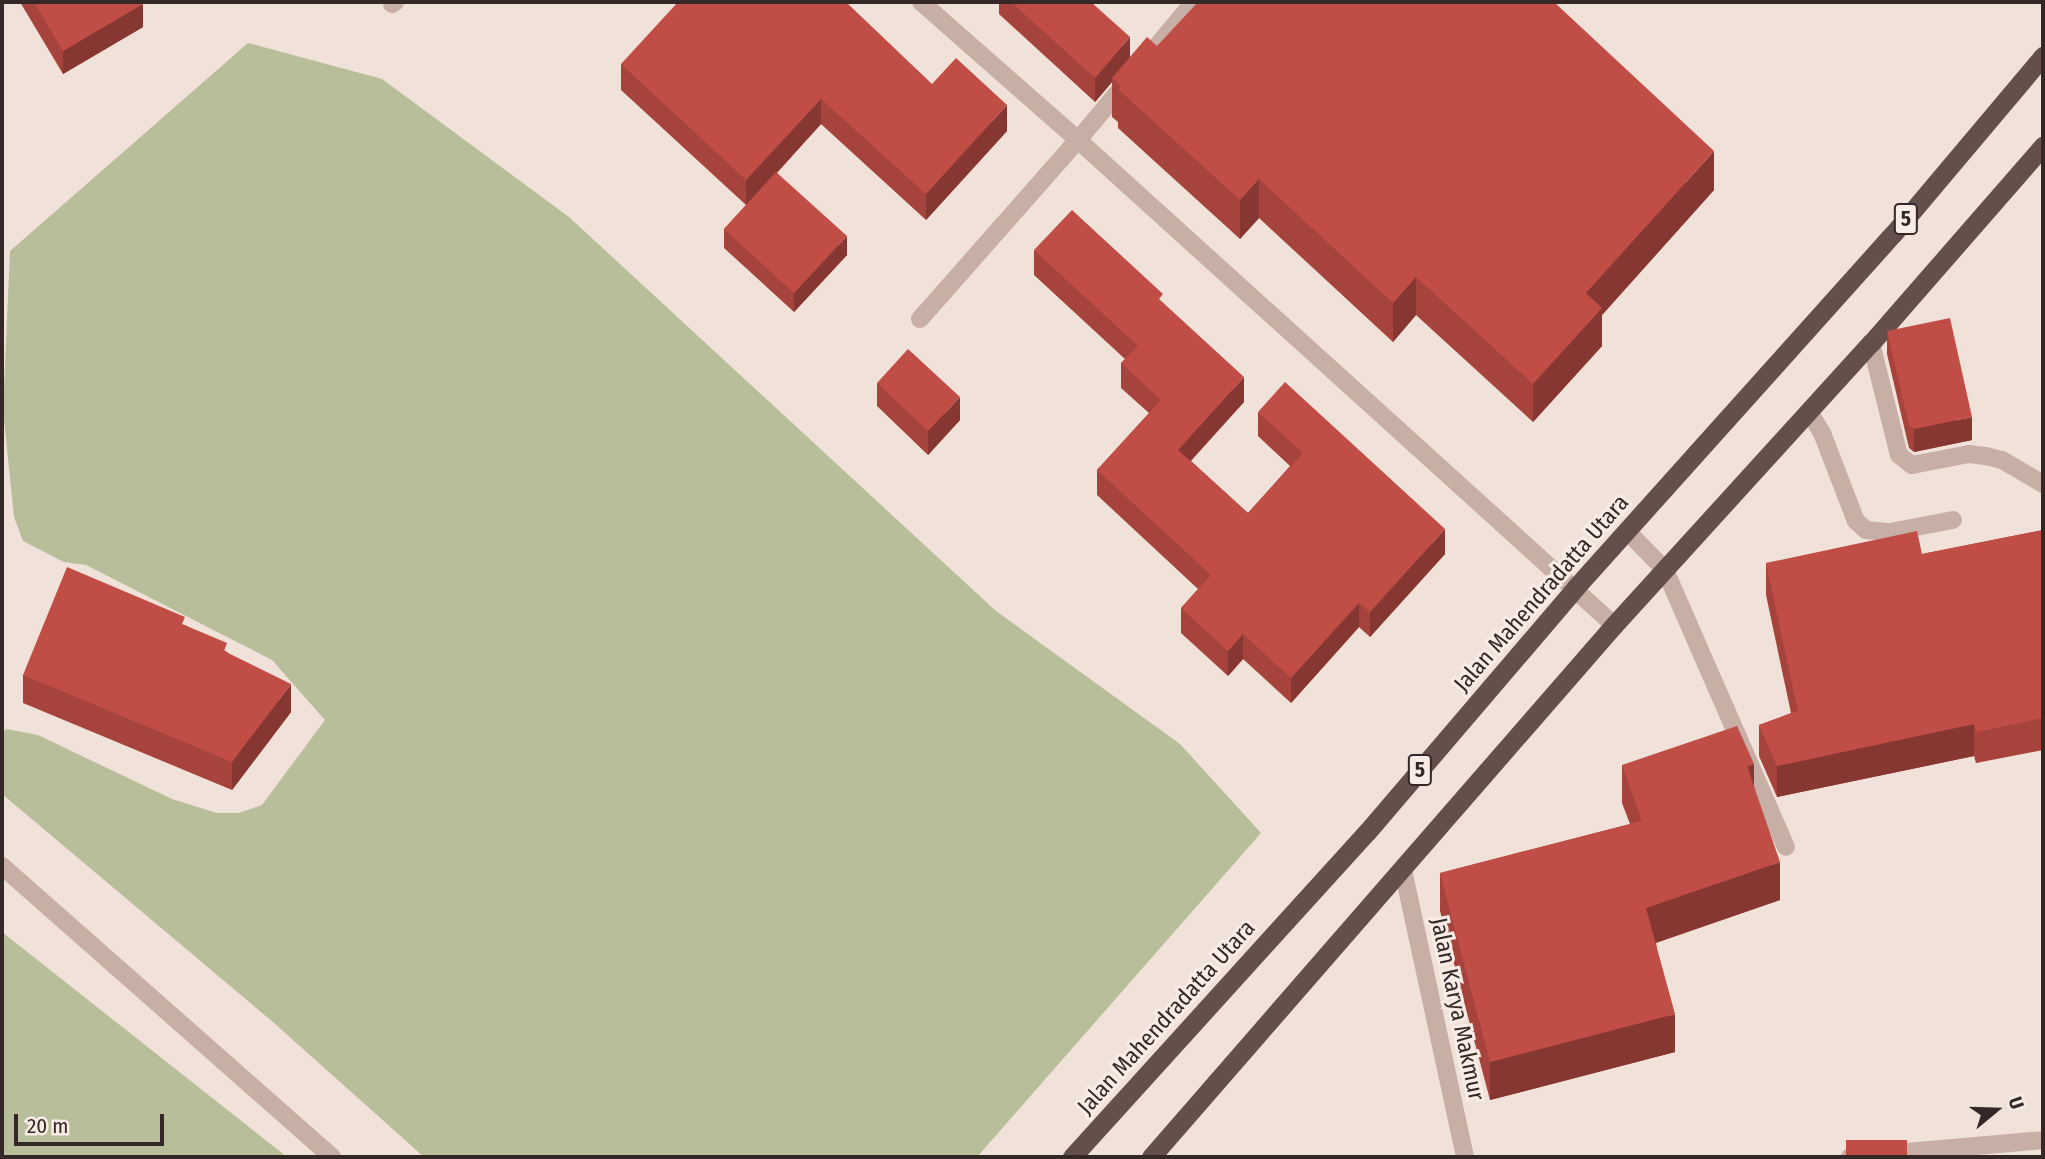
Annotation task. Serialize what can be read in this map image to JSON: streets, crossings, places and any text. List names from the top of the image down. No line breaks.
{"streets":{"highway":["5","Jalan Mahendradatta Utara"],"street":["Jalan Karya Makmur"]},"crossings":[["5","Jalan Karya Makmur"]],"scale_bar":"20 m","north":"right"}
